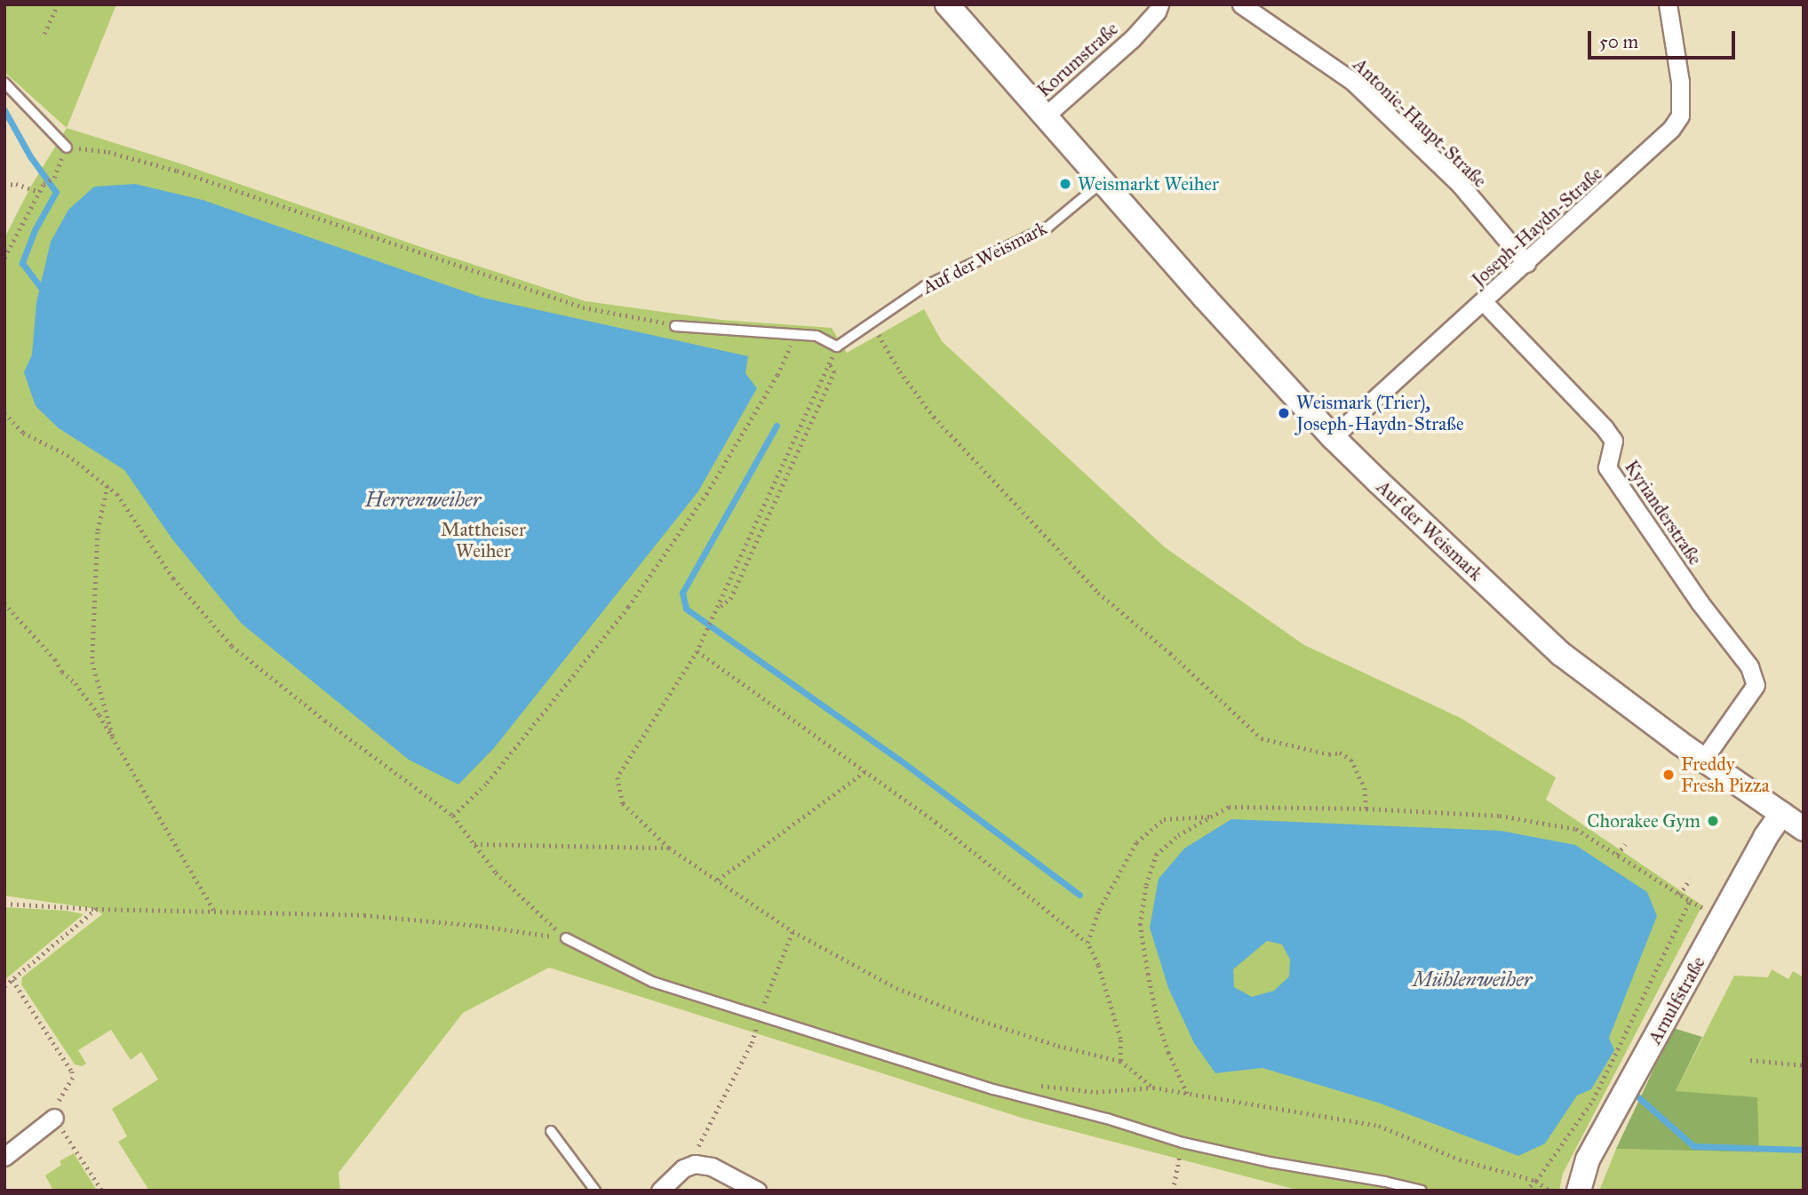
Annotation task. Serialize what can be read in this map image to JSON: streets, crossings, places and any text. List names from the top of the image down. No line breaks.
{"streets":{"street":["Korumstraße","Antonie-Haupt-Straße","Joseph-Haydn-Straße","Auf der Weismark","Kyrianderstraße","Arnulfstraße"]},"crossings":[["Korumstraße","Auf der Weismark"],["Antonie-Haupt-Straße","Joseph-Haydn-Straße"],["Joseph-Haydn-Straße","Auf der Weismark"],["Joseph-Haydn-Straße","Kyrianderstraße"],["Auf der Weismark","Kyrianderstraße"],["Auf der Weismark","Arnulfstraße"]],"water":["Herrenweiher","Mühlenweiher"],"parks":["Mattheiser Weiher"],"places":["Weismarkt Weiher","Weismark (Trier), Joseph-Haydn-Straße","Freddy Fresh Pizza","Chorakee Gym"],"scale_bar":"50 m"}
